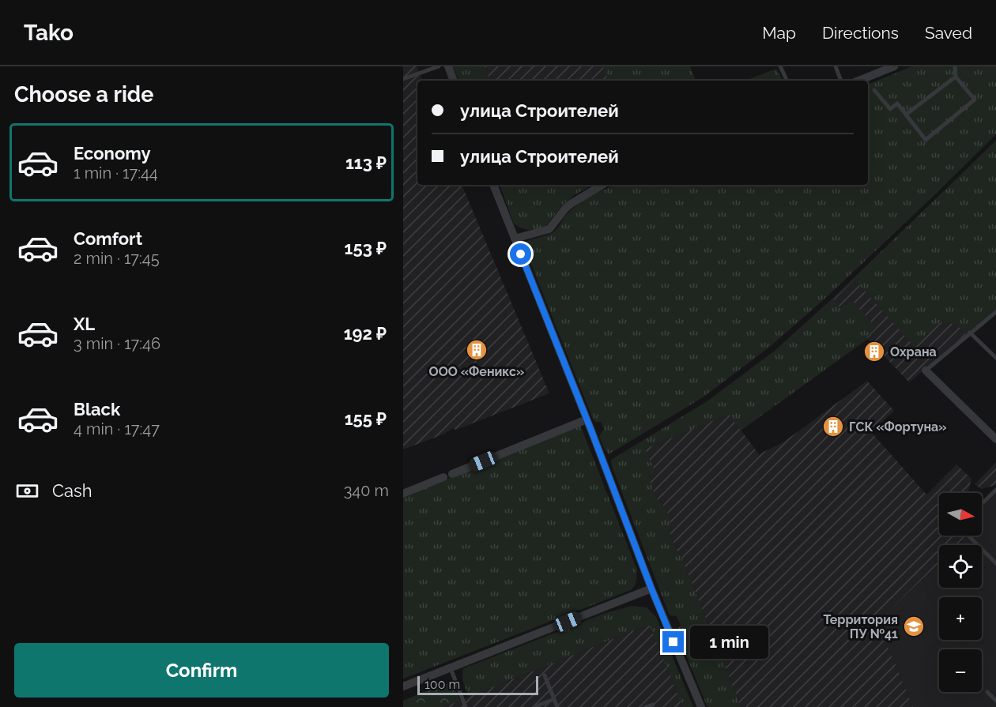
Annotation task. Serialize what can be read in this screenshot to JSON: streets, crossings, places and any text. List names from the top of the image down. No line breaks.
{"places":{"building":["ООО «Феникс»","Охрана","ГСК «Фортуна»"],"school or university":["Территория ПУ №41"]},"scale_bar":"100 m","north":"right","page":{"header":"Tako","nav":["Map","Directions","Saved"],"heading":"Choose a ride","banner":["улица Строителей","улица Строителей"],"list":[{"name":"Economy","note":"1 min · 17:44","value":"113 ₽"},{"name":"Comfort","note":"2 min · 17:45","value":"153 ₽"},{"name":"XL","note":"3 min · 17:46","value":"192 ₽"},{"name":"Black","note":"4 min · 17:47","value":"155 ₽"}],"pay":["Cash","340 m"],"map_buttons":["+","−"],"bubble":"1 min","buttons":"Confirm","scale":"100 m"}}
